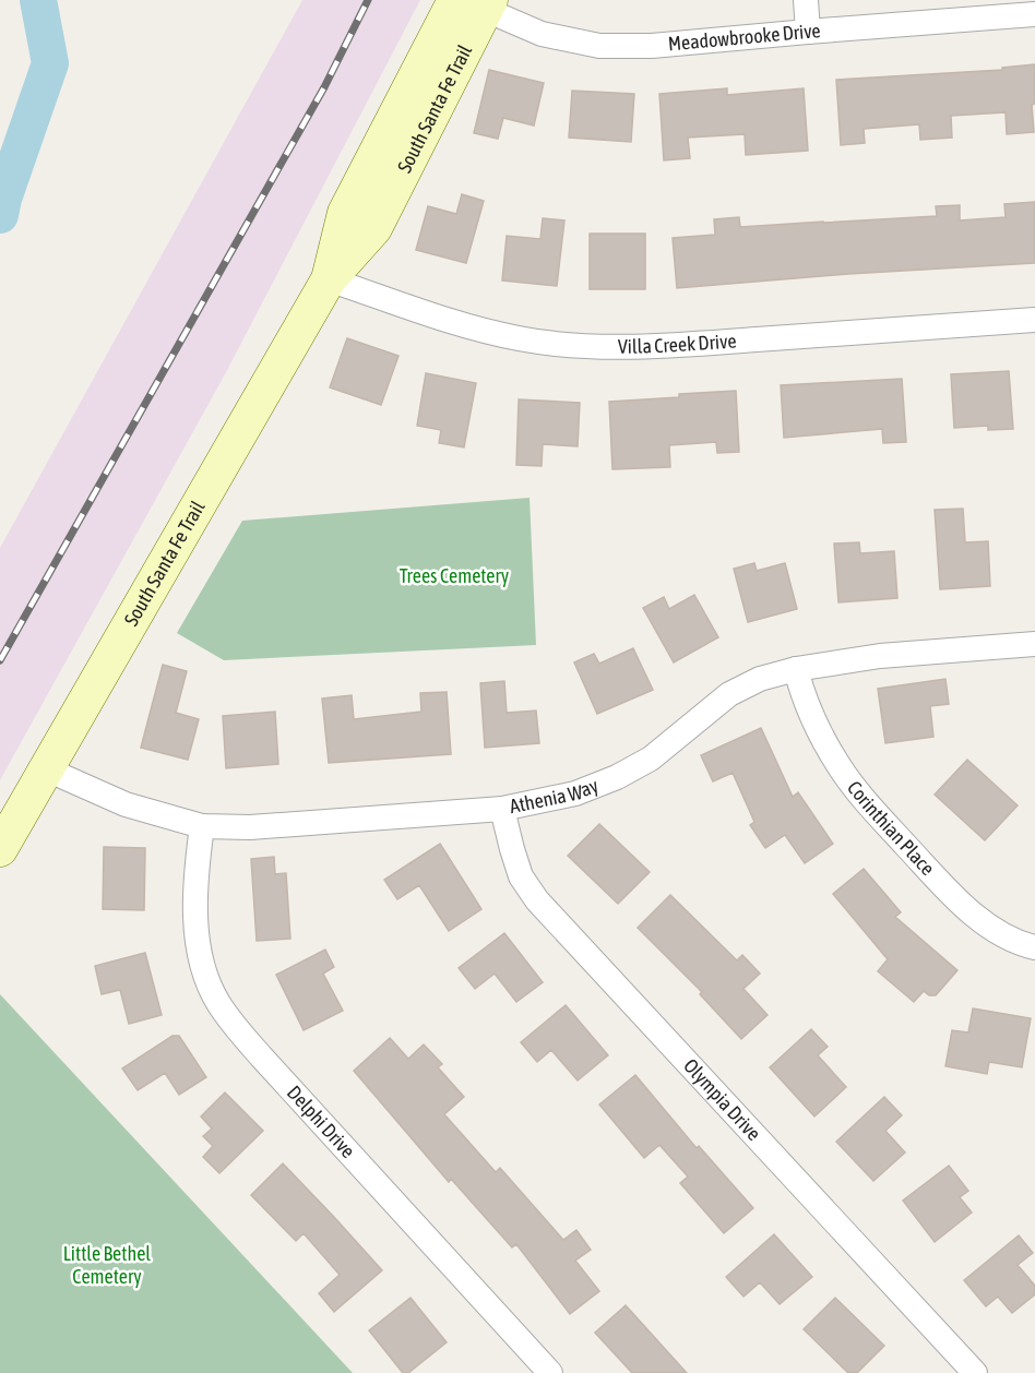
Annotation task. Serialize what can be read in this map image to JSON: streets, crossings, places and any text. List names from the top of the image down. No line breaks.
{"streets":{"street":["Meadowbrooke Drive","South Santa Fe Trail","Villa Creek Drive","Athenia Way","Corinthian Place","Olympia Drive","Delphi Drive"]},"crossings":[["Meadowbrooke Drive","South Santa Fe Trail"],["South Santa Fe Trail","Villa Creek Drive"],["South Santa Fe Trail","Athenia Way"],["Athenia Way","Corinthian Place"],["Athenia Way","Olympia Drive"],["Athenia Way","Delphi Drive"]],"parks":["Trees Cemetery","Little Bethel Cemetery"]}
